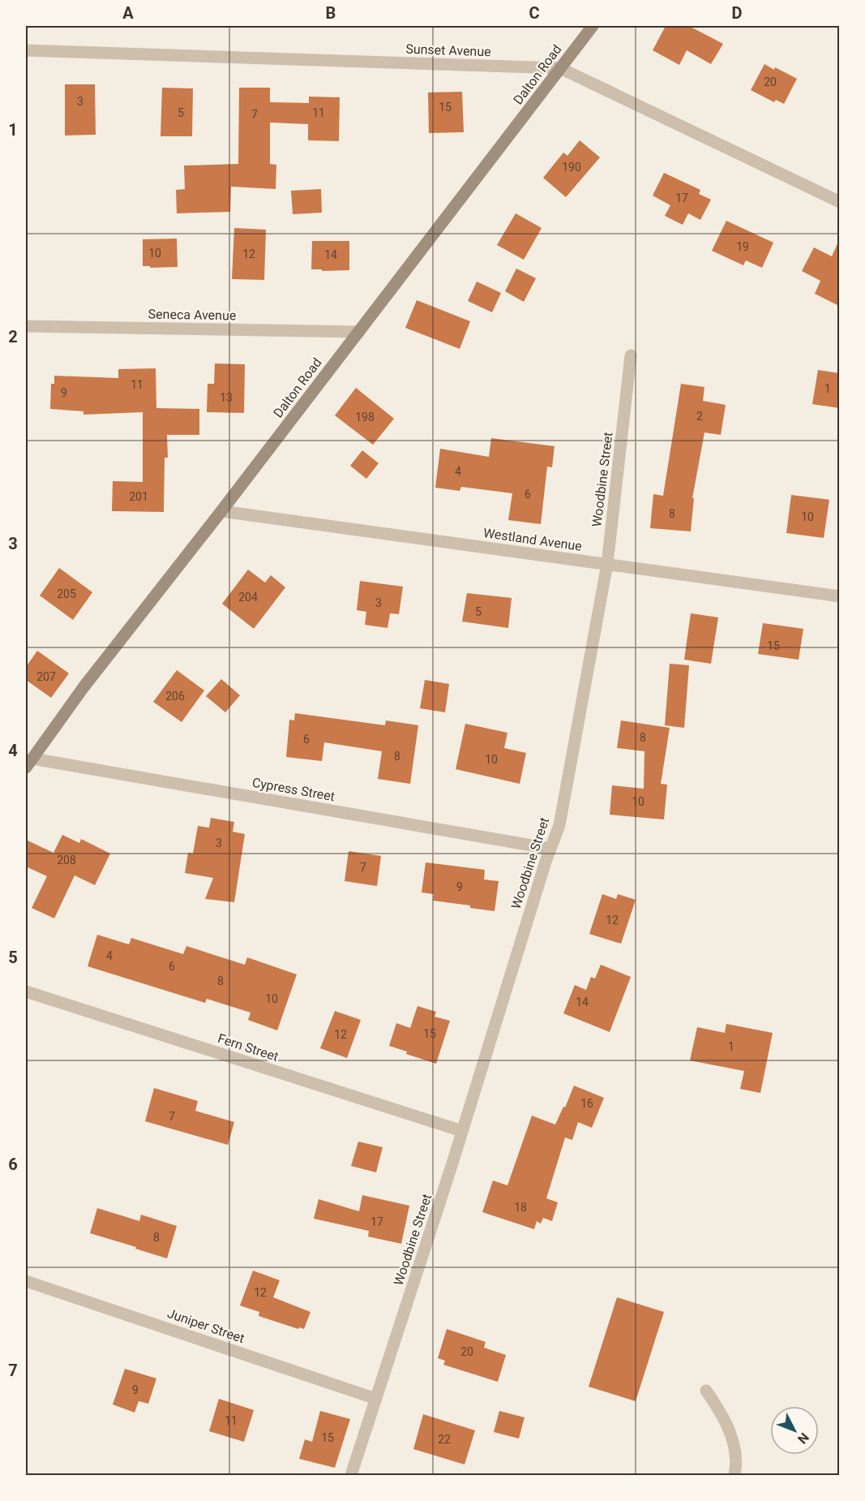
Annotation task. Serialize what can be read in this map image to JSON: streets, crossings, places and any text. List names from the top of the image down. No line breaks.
{"streets":{"street":["Sunset Avenue","Dalton Road","Seneca Avenue","Woodbine Street","Westland Avenue","Cypress Street","Fern Street","Juniper Street"]},"crossings":[["Sunset Avenue","Dalton Road"],["Dalton Road","Seneca Avenue"],["Dalton Road","Westland Avenue"],["Dalton Road","Cypress Street"],["Woodbine Street","Westland Avenue"],["Woodbine Street","Cypress Street"],["Woodbine Street","Fern Street"],["Woodbine Street","Juniper Street"]],"house_numbers":["20","3","15","5","11","7","190","17","19","10","12","14","11","1","9","13","2","198","4","6","201","8","10","205","204","3","5","15","207","206","8","6","8","10","10","3","208","7","9","12","4","6","8","10","14","15","12","1","16","7","18","17","8","12","20","9","11","15","22"],"north":"bottom right","grid":{"columns":["A","B","C","D"],"rows":["1","2","3","4","5","6","7"]}}
